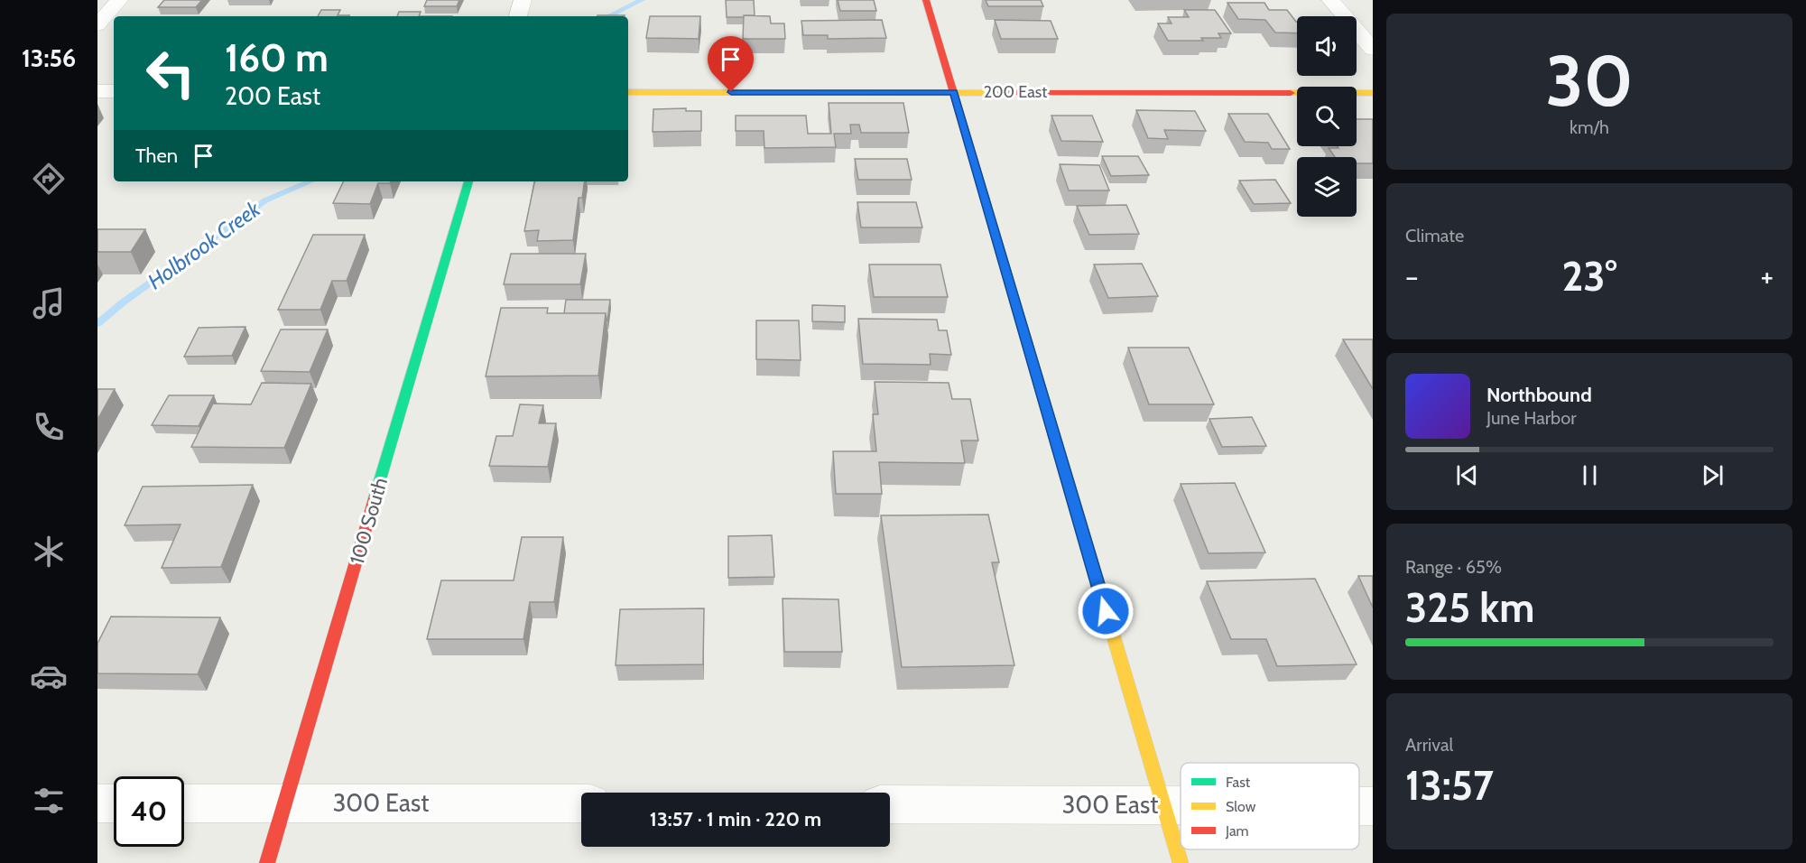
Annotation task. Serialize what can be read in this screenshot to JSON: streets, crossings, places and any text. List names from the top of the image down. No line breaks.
{"streets":{"street":["200 East","100 South","300 East"]},"crossings":[["100 South","300 East"]],"water":["Holbrook Creek"],"legend":["Fast","Slow","Jam"],"page":{"tabs":"13:56","tile":[["30","km/h"],"Climate",["Range · 65%","325 km"],["Arrival","13:57"]],"turn":["160 m","200 East"],"then":"Then","heat":["−","23°","+"],"song":["Northbound","June Harbor"],"limit":"40","trip":"13:57 · 1 min · 220 m"}}
